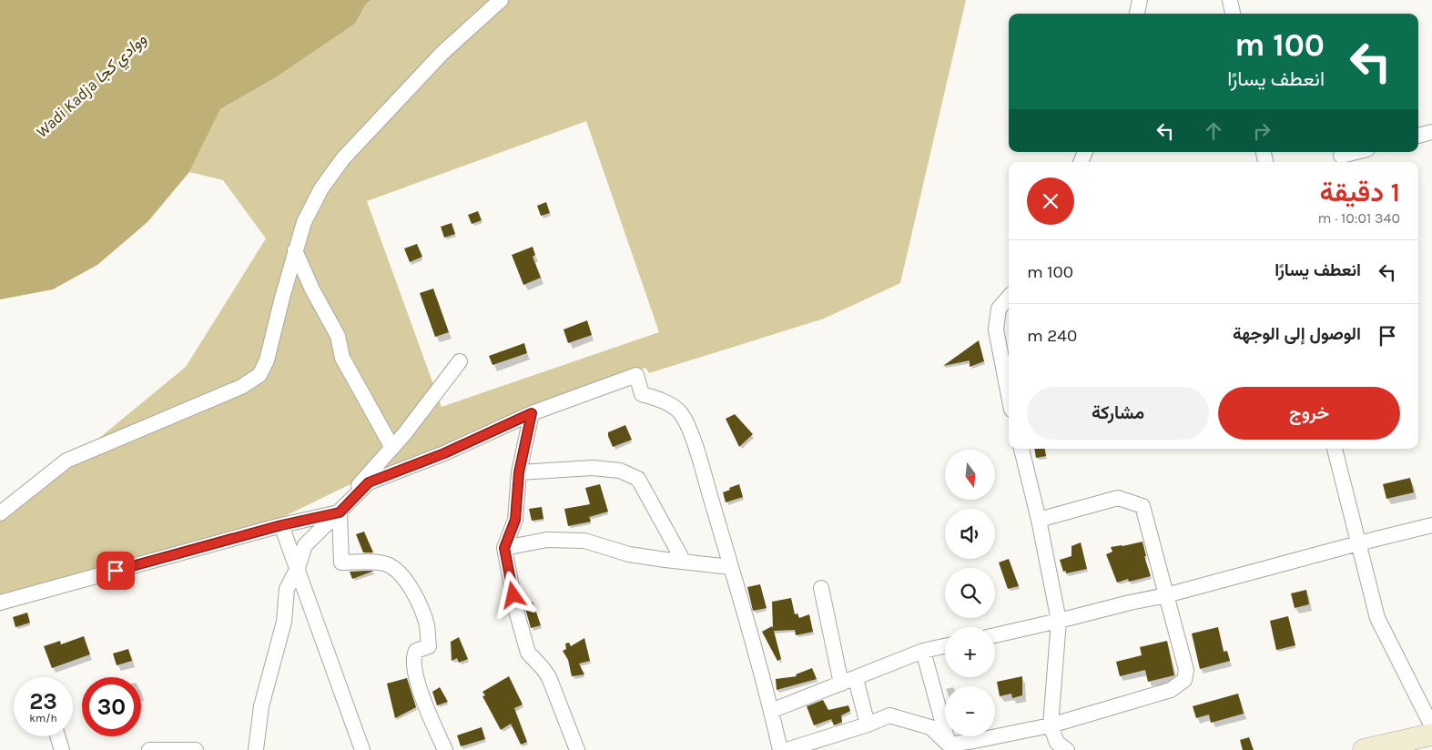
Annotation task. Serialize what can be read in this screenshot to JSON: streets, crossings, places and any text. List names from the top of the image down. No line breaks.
{"water":["Wadi Kadja ووادي كجا"],"north":"bottom","page":{"turn":["100 m","انعطف يسارًا"],"heading":["1 دقيقة","340 m · 10:01"],"list":[{"name":"انعطف يسارًا","value":"100 m"},{"name":"الوصول إلى الوجهة","value":"240 m"}],"buttons":["خروج","مشاركة"],"map_buttons":["+","−"],"speed":"23 km/h","limit":"30"}}
